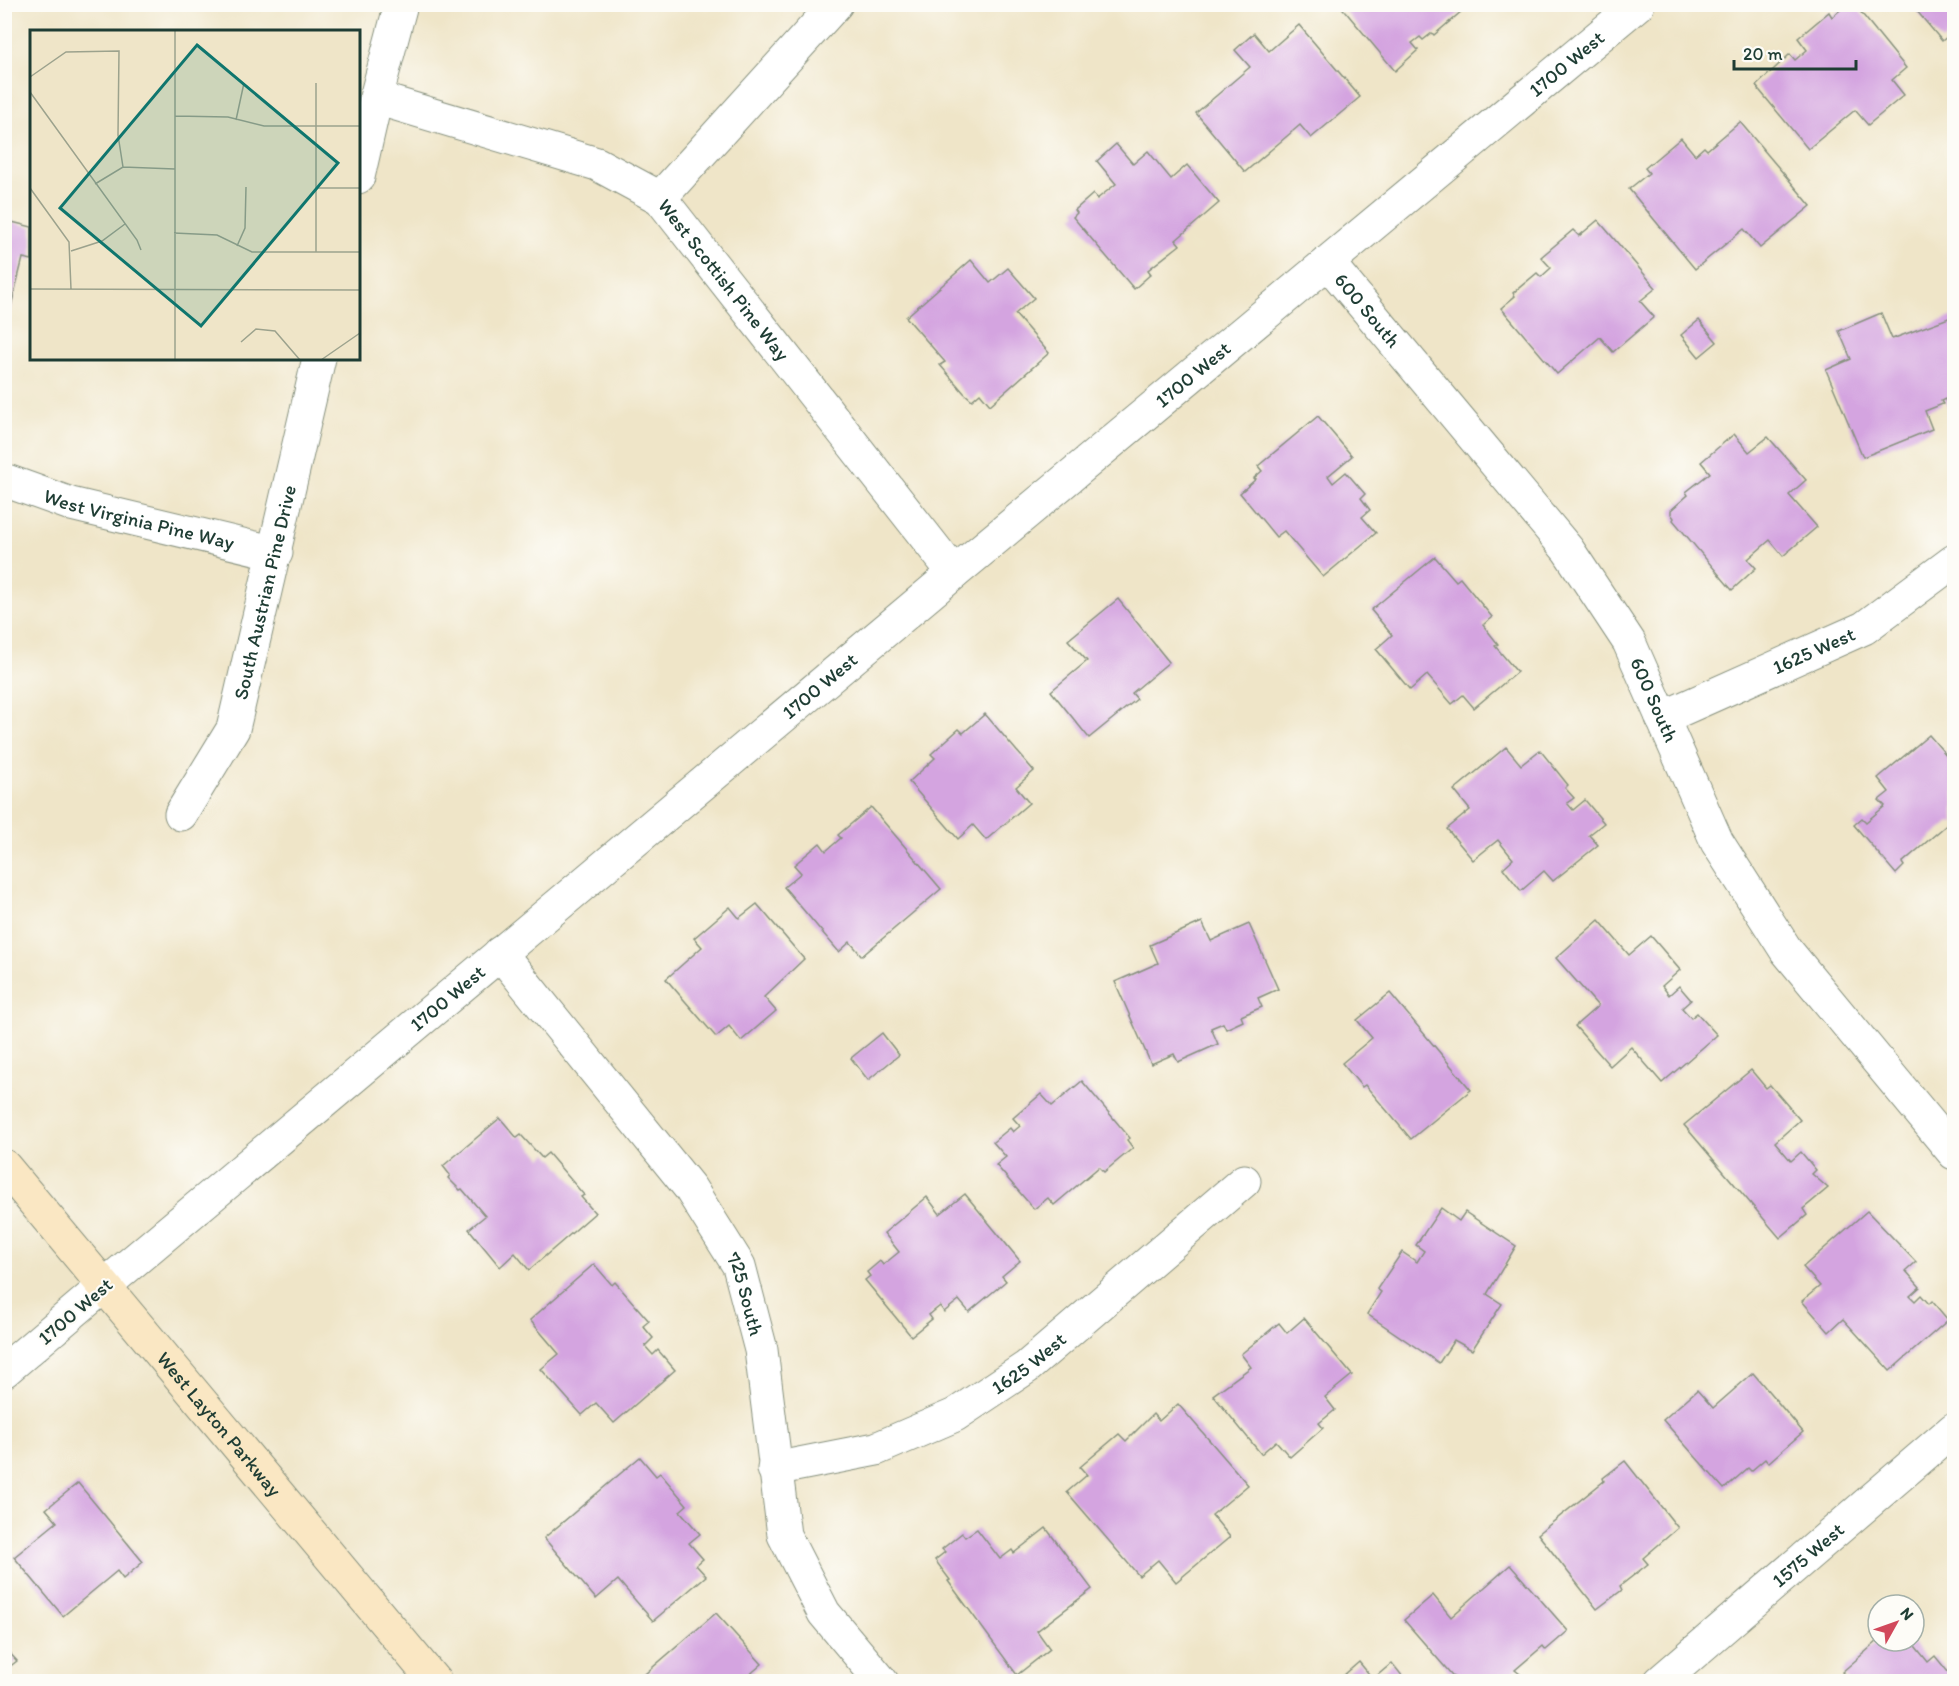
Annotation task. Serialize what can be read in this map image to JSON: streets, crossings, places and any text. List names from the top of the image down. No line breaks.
{"streets":{"main road":["West Layton Parkway"],"street":["1700 West","West Scottish Pine Way","600 South","West Virginia Pine Way","South Austrian Pine Drive","1625 West","725 South","1575 West"]},"crossings":[["1700 West","West Scottish Pine Way"],["1700 West","600 South"],["1700 West","725 South"],["1700 West","West Layton Parkway"],["600 South","1625 West"],["West Virginia Pine Way","South Austrian Pine Drive"],["1625 West","725 South"]],"scale_bar":"20 m","north":"top right"}
